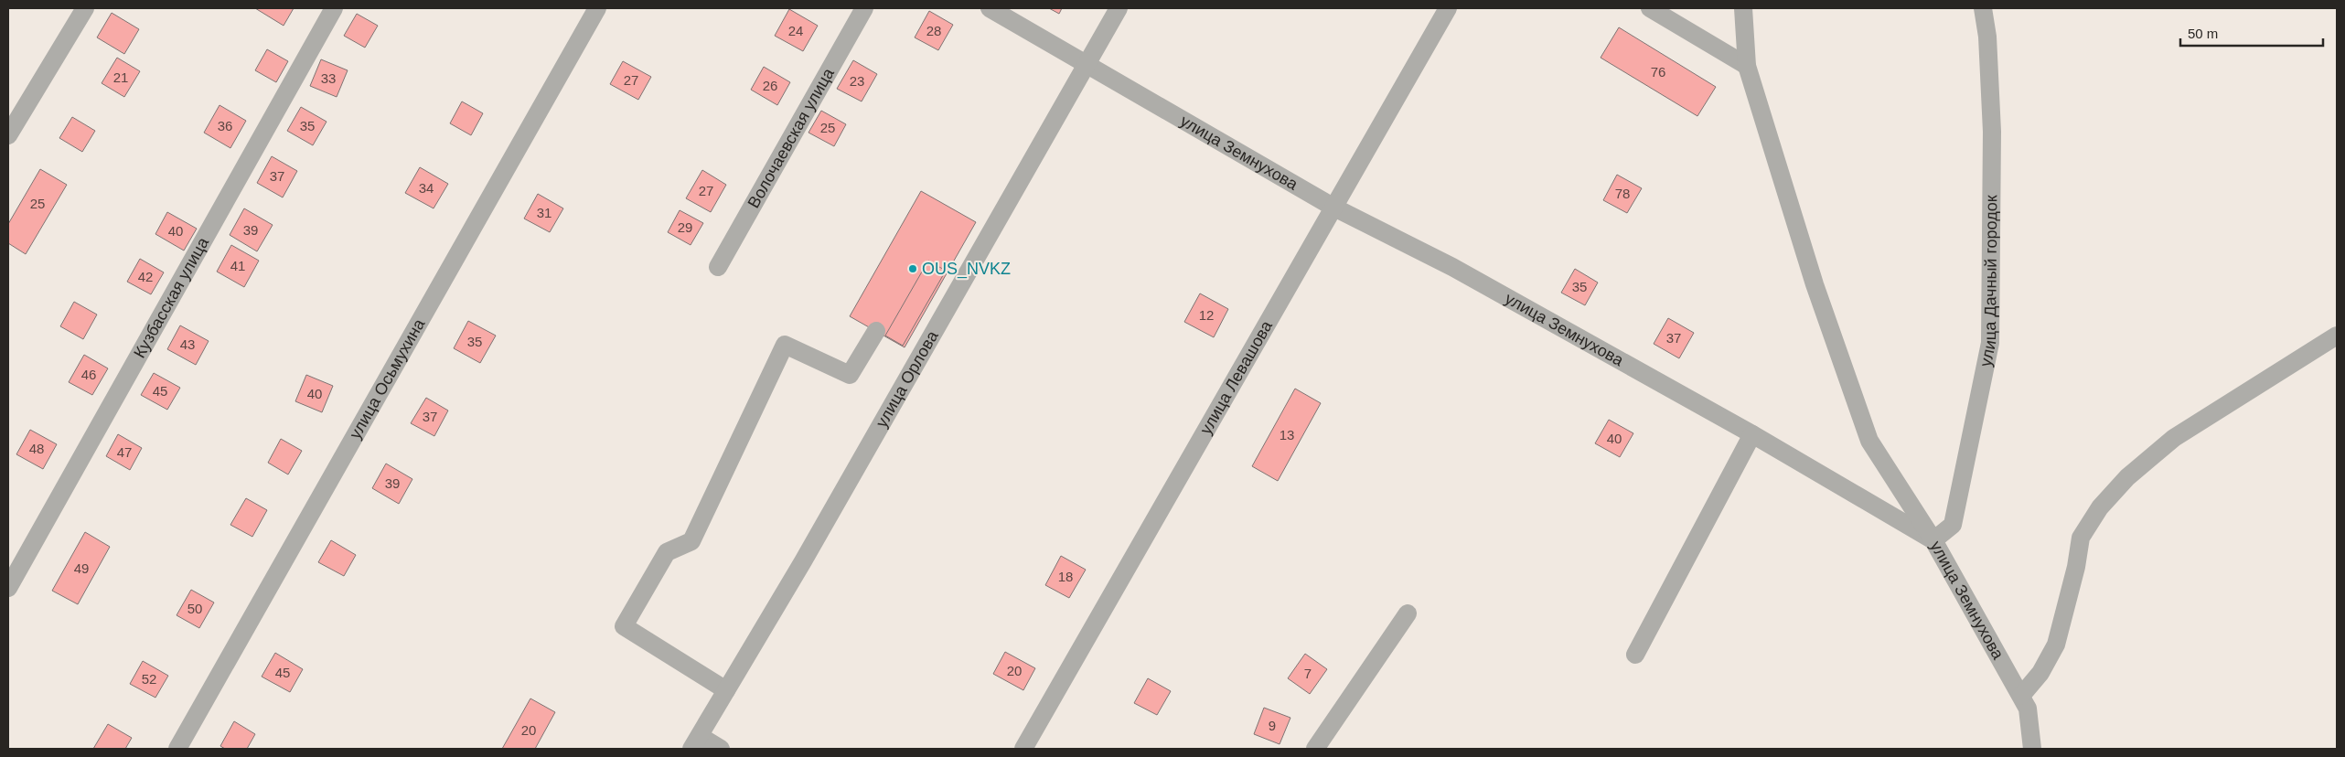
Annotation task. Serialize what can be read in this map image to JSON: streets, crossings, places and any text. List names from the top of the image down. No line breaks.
{"streets":{"street":["Волочаевская улица","улица Земнухова","улица Дачный городок","Кузбасская улица","улица Осьмухина","улица Левашова","улица Орлова"]},"crossings":[["улица Земнухова","улица Дачный городок"],["улица Земнухова","улица Левашова"],["улица Земнухова","улица Орлова"]],"places":["OUS_NVKZ"],"house_numbers":["24","28","76","21","33","27","23","26","36","35","25","37","34","27","78","25","31","29","39","40","41","42","35","12","37","35","43","46","45","40","37","13","40","48","47","39","49","18","50","20","45","7","52","9","20"],"scale_bar":"50 m"}
